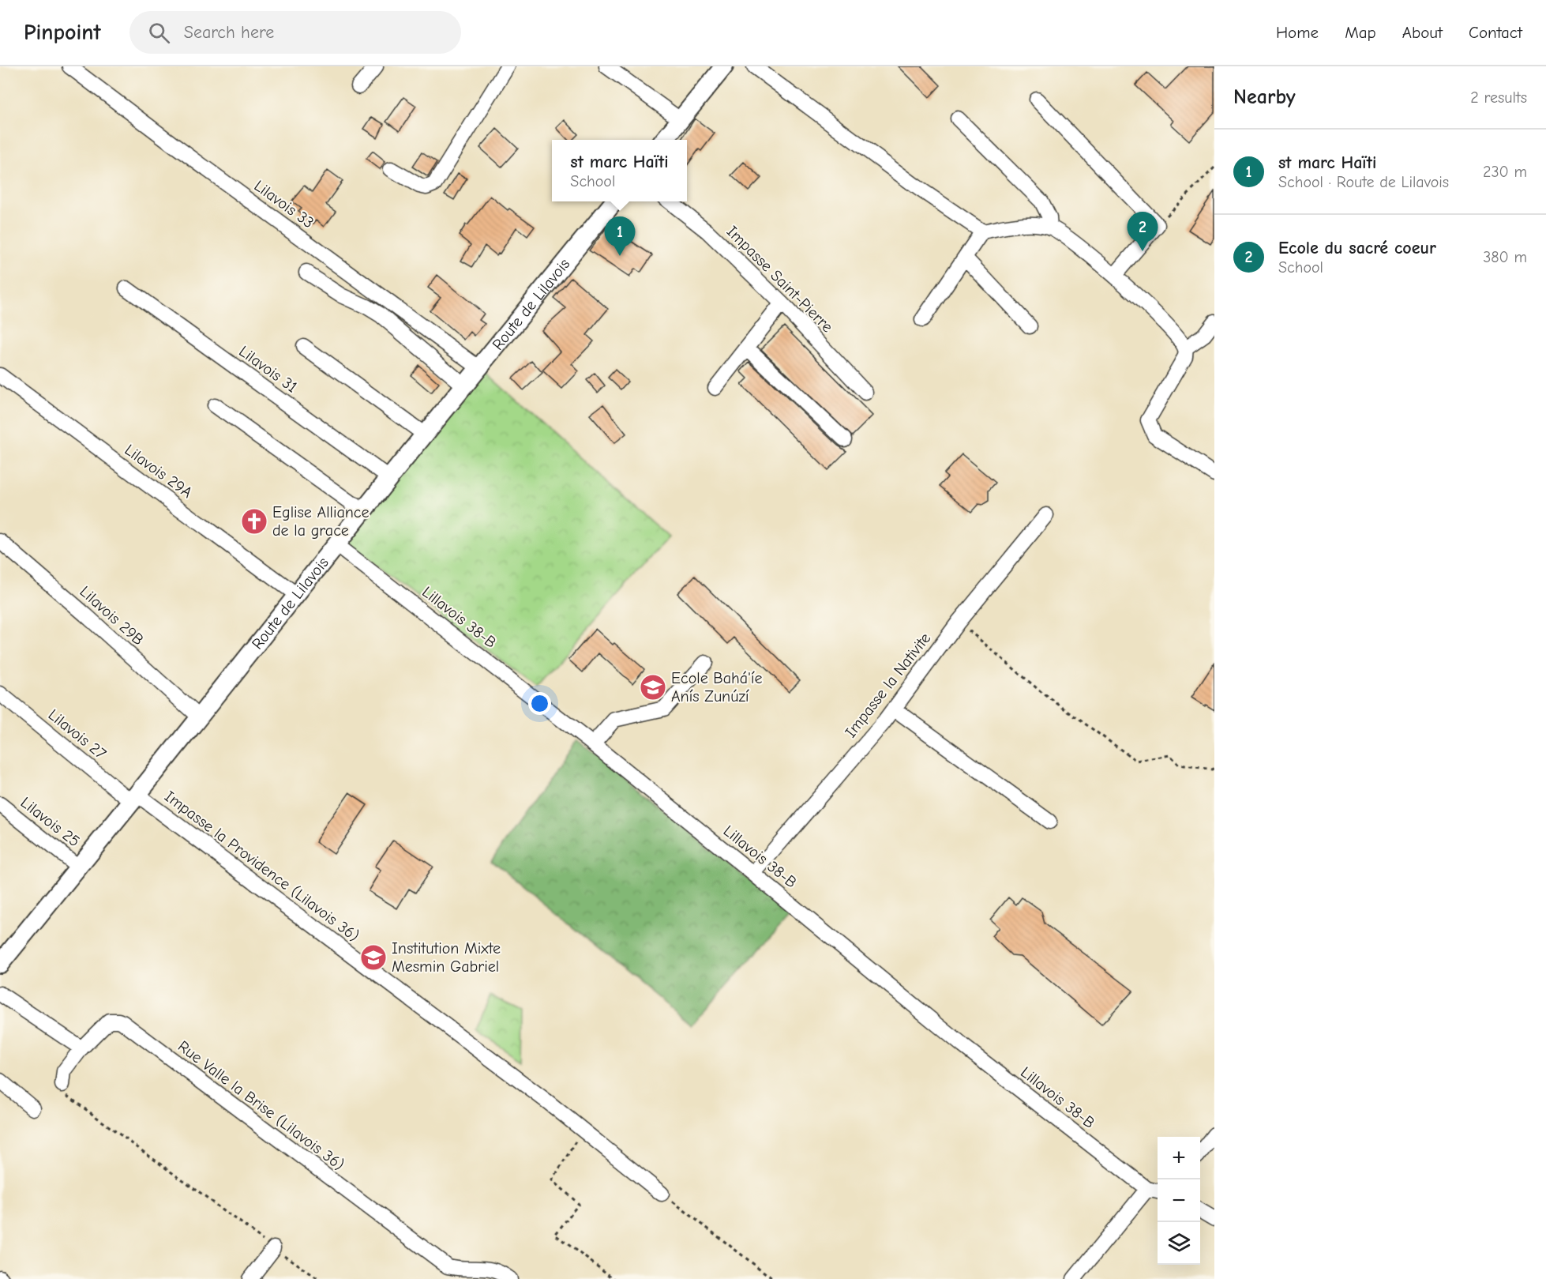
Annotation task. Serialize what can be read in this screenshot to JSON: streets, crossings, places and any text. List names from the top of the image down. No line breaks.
{"streets":{"main road":["Route de Lilavois"],"street":["Lilavois 33","Impasse Saint-Pierre","Lilavois 31","Lilavois 29A","Lilavois 29B","Lillavois 38-B","Impasse la Nativite","Lilavois 27","Lilavois 25","Impasse la Providence (Lilavois 36)","Rue Valle la Brise (Lilavois 36)"]},"crossings":[["Lilavois 33","Route de Lilavois"],["Route de Lilavois","Lilavois 31"],["Route de Lilavois","Lilavois 29A"],["Route de Lilavois","Lilavois 29B"],["Route de Lilavois","Lillavois 38-B"],["Route de Lilavois","Lilavois 27"],["Route de Lilavois","Lilavois 25"],["Route de Lilavois","Impasse la Providence (Lilavois 36)"],["Lillavois 38-B","Impasse la Nativite"],["Lilavois 27","Impasse la Providence (Lilavois 36)"]],"places":{"church":["Eglise Alliance de la grace"],"school or university":["Ecole Bahá'íe Anís Zunúzí","Institution Mixte Mesmin Gabriel"]},"page":{"header":"Pinpoint","search":"Search here","nav":["Home","Map","About","Contact"],"heading":["Nearby","2 results"],"list":[{"mark":"1","name":"st marc Haïti","note":"School · Route de Lilavois","value":"230 m"},{"mark":"2","name":"Ecole du sacré coeur","note":"School","value":"380 m"}],"popup":["st marc Haïti","School"],"pins":["2","1"],"map_buttons":["+","−"]}}
